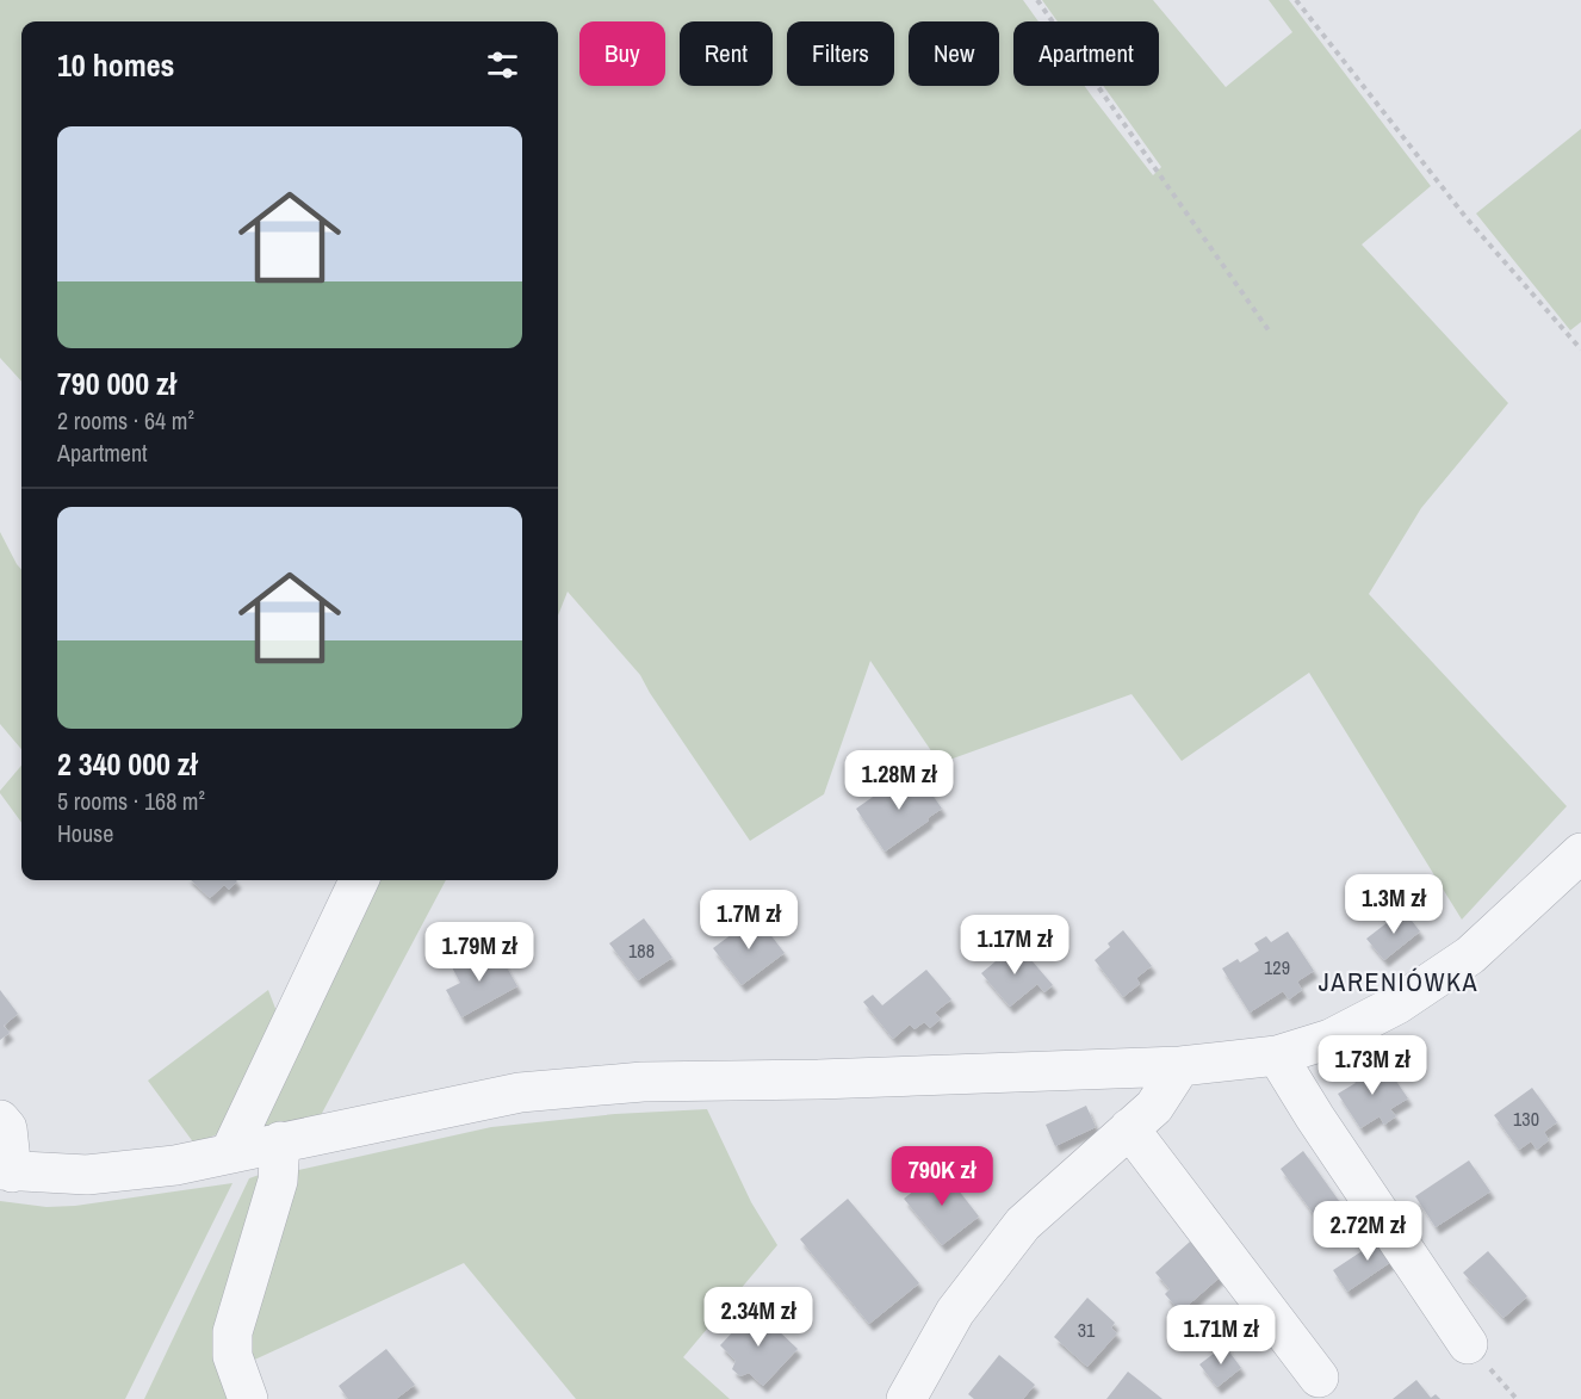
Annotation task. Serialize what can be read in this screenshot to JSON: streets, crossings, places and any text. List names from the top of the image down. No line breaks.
{"districts":["JARENIÓWKA"],"house_numbers":["188","129","130","31"],"page":{"chip":["Buy","Rent","Filters","New","Apartment"],"heading":"10 homes","list":[{"name":"790 000 zł","note":"2 rooms · 64 m² · Apartment"},{"name":"2 340 000 zł","note":"5 rooms · 168 m² · House"}],"price":["1.28M zł","1.3M zł","1.7M zł","1.17M zł","1.79M zł","1.73M zł","790K zł","2.72M zł","2.34M zł","1.71M zł"]}}
